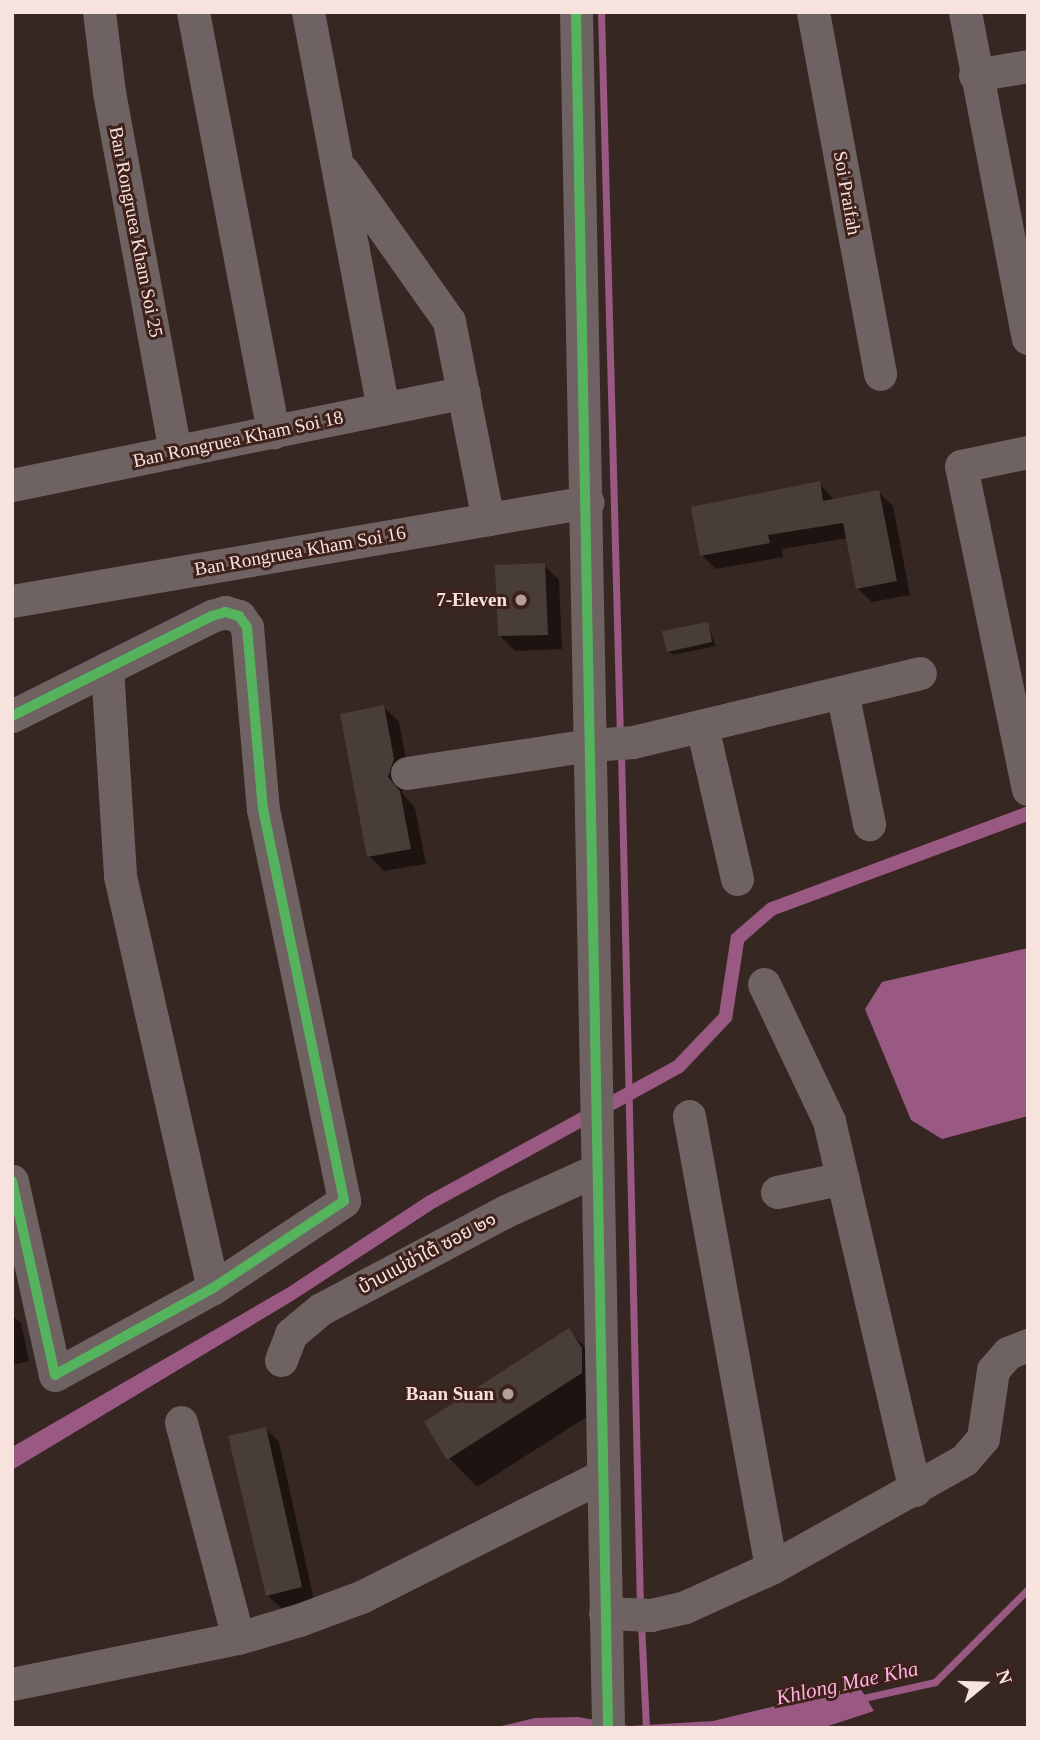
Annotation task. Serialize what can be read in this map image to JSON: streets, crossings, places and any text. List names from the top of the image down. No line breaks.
{"streets":{"street":["Soi Praifah","Ban Rongruea Kham Soi 25","Ban Rongruea Kham Soi 18","Ban Rongruea Kham Soi 16","บ้านแม่ข่าใต้ ซอย ๒๑"]},"crossings":[["Ban Rongruea Kham Soi 25","Ban Rongruea Kham Soi 18"]],"water":["Khlong Mae Kha"],"places":["7-Eleven","Baan Suan"],"north":"right"}
